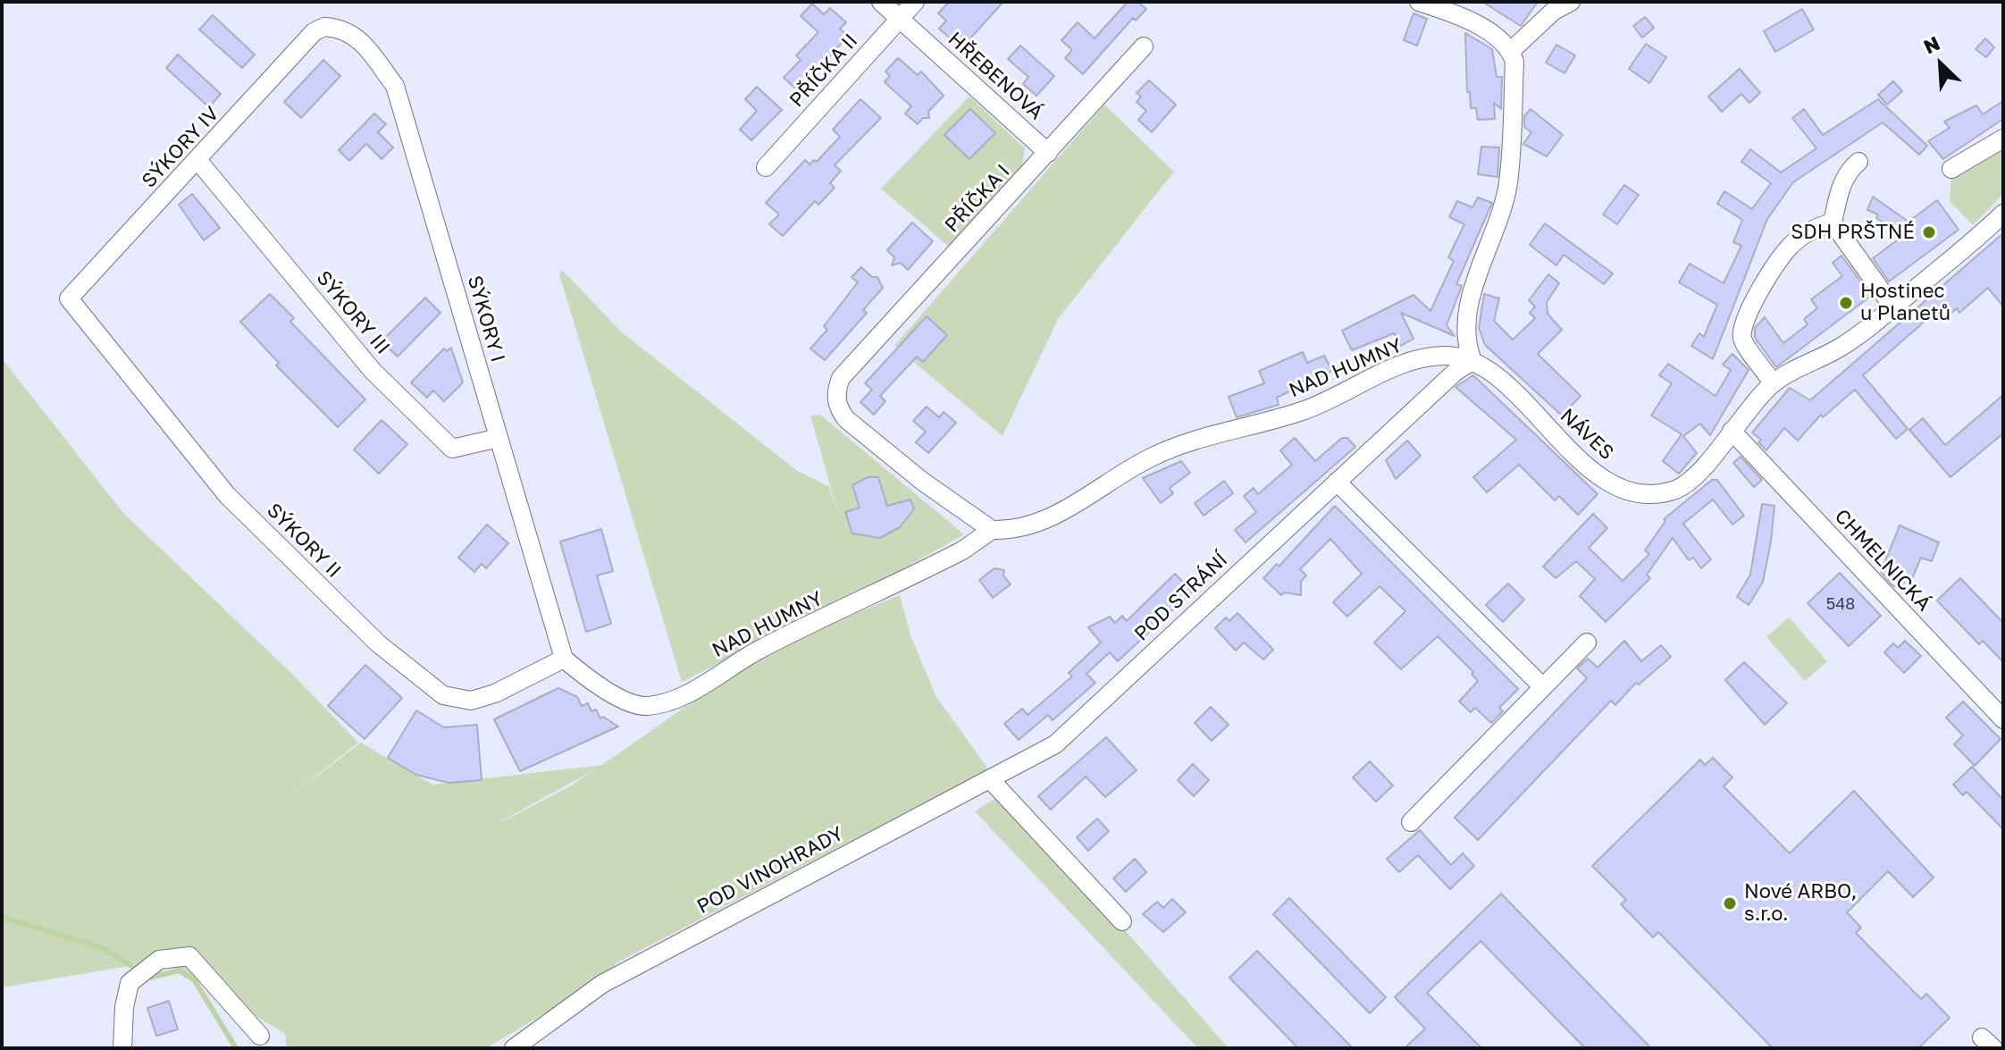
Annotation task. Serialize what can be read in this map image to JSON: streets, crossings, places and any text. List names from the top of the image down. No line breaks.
{"streets":{"street":["PŘÍČKA II","HŘEBENOVÁ","SÝKORY IV","PŘÍČKA I","SÝKORY III","SÝKORY I","NAD HUMNY","NÁVES","SÝKORY II","CHMELNICKÁ","POD STRÁNÍ","POD VINOHRADY"]},"crossings":[["PŘÍČKA II","HŘEBENOVÁ"],["HŘEBENOVÁ","PŘÍČKA I"],["SÝKORY IV","SÝKORY III"],["SÝKORY IV","SÝKORY I"],["SÝKORY IV","SÝKORY II"],["PŘÍČKA I","NAD HUMNY"],["SÝKORY III","SÝKORY I"],["SÝKORY I","NAD HUMNY"],["SÝKORY I","SÝKORY II"],["NAD HUMNY","NÁVES"],["NAD HUMNY","SÝKORY II"],["NAD HUMNY","POD STRÁNÍ"],["NÁVES","CHMELNICKÁ"],["NÁVES","POD STRÁNÍ"],["POD STRÁNÍ","POD VINOHRADY"]],"places":["SDH PRŠTNÉ","Hostinec u Planetů","Nové ARBO, s.r.o."],"house_numbers":["548"],"north":"top left"}
